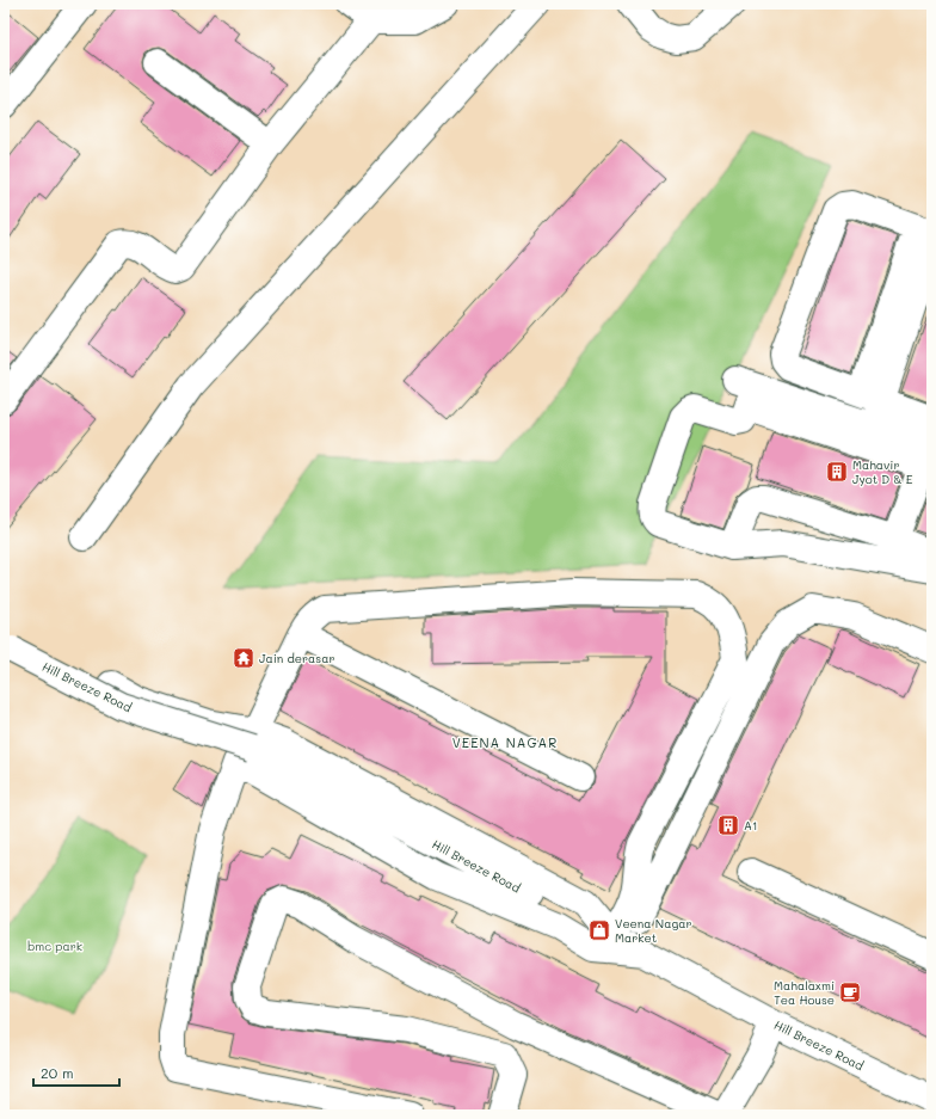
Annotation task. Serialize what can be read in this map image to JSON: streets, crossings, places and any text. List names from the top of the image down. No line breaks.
{"streets":{"street":["Hill Breeze Road"]},"districts":["VEENA NAGAR"],"parks":["bmc park"],"places":{"building":["Mahavir Jyot D & E","A1"],"temple":["Jain derasar"],"shop":["Veena Nagar Market"],"cafe":["Mahalaxmi Tea House"]},"scale_bar":"20 m"}
